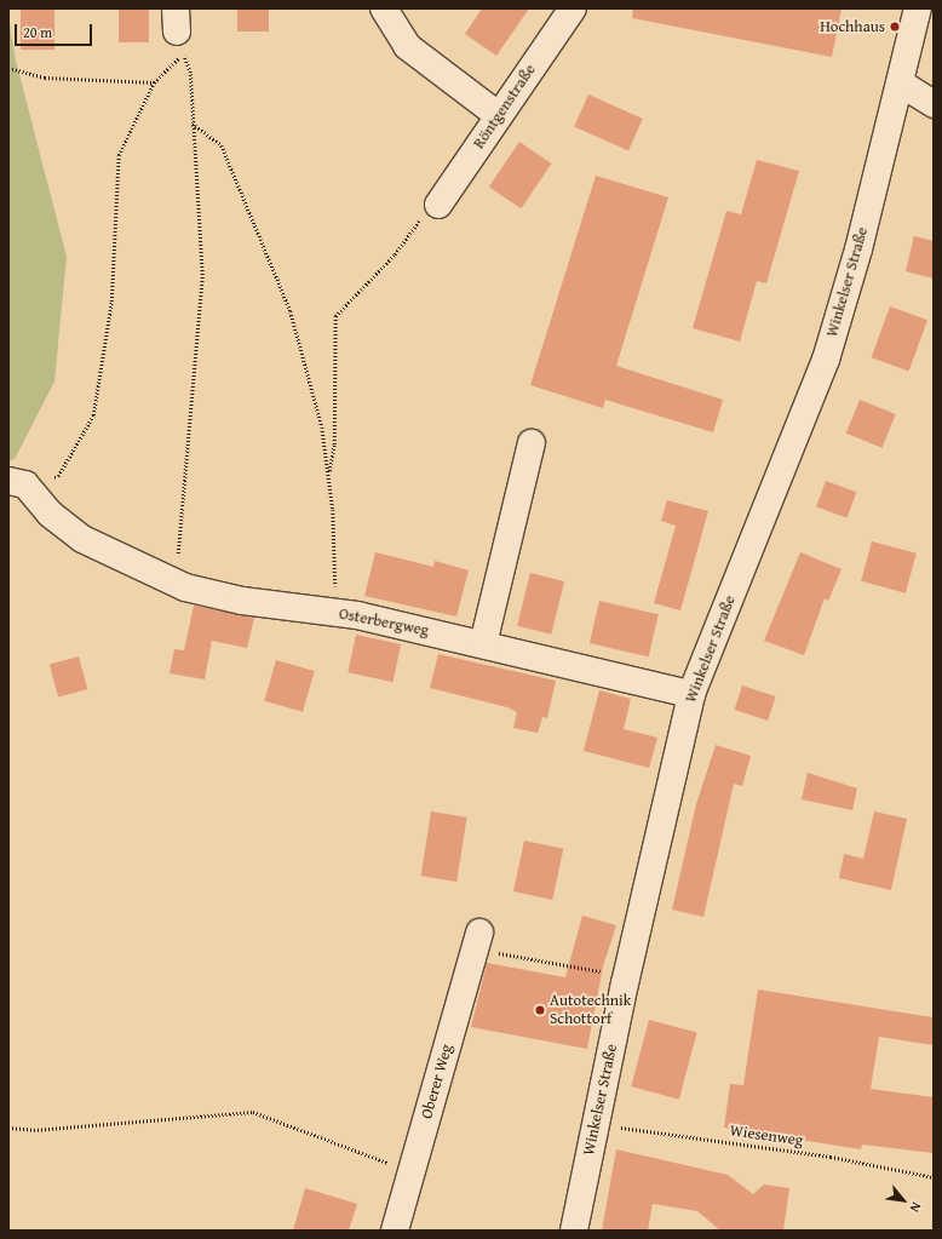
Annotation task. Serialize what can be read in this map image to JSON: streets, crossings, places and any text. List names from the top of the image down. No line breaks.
{"streets":{"street":["Röntgenstraße","Winkelser Straße","Osterbergweg","Oberer Weg"],"path":["Wiesenweg"]},"crossings":[["Winkelser Straße","Osterbergweg"],["Winkelser Straße","Wiesenweg"]],"places":["Hochhaus","Autotechnik Schottorf"],"scale_bar":"20 m","north":"bottom right"}
